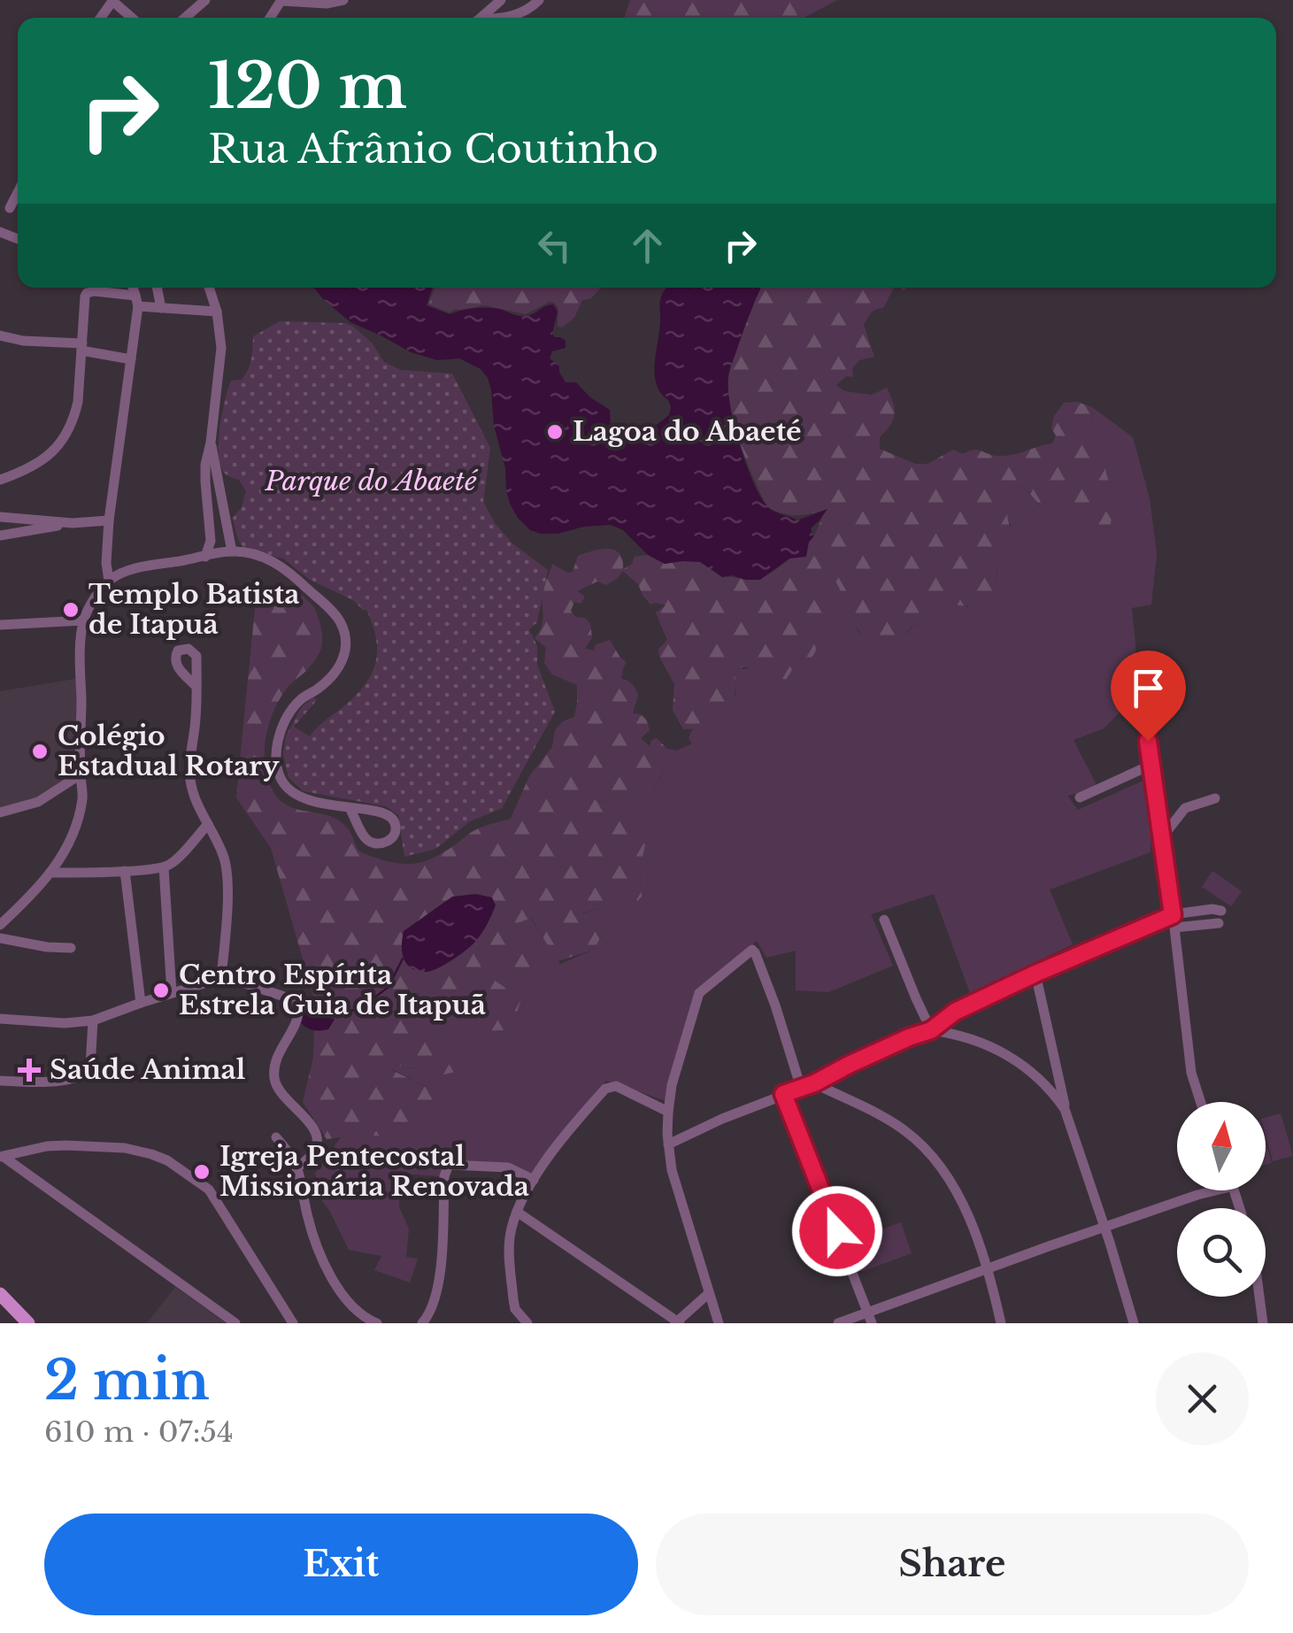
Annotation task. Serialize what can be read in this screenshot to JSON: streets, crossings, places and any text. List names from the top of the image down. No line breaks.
{"parks":["Parque do Abaeté"],"places":{"other":["Lagoa do Abaeté","Templo Batista de Itapuã","Colégio Estadual Rotary","Centro Espírita Estrela Guia de Itapuã","Igreja Pentecostal Missionária Renovada"],"health":["Saúde Animal"]},"north":"top","page":{"turn":["120 m","Rua Afrânio Coutinho"],"heading":["2 min","610 m · 07:54"],"buttons":["Exit","Share"]}}
